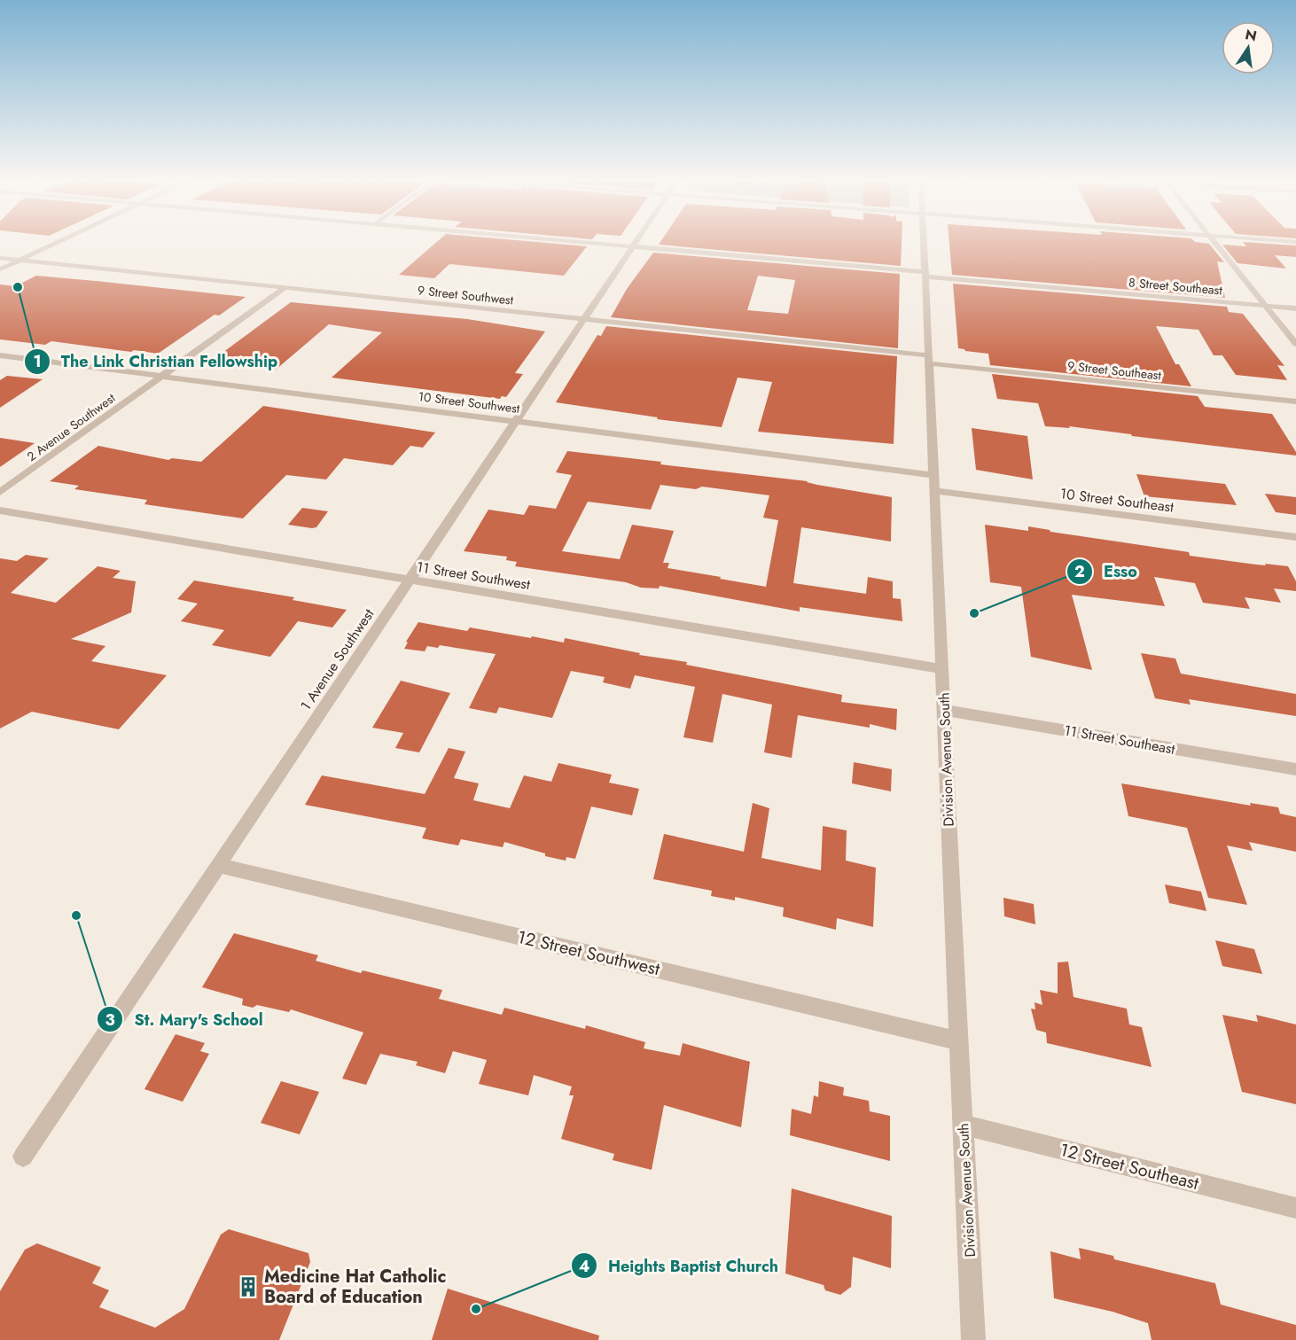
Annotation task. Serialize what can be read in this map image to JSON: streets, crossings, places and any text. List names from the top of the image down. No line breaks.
{"streets":{"street":["8 Street Southeast","9 Street Southwest","9 Street Southeast","10 Street Southwest","2 Avenue Southwest","10 Street Southeast","11 Street Southwest","1 Avenue Southwest","11 Street Southeast","Division Avenue South","12 Street Southwest","12 Street Southeast"]},"crossings":[["8 Street Southeast","1 Avenue Southwest"],["8 Street Southeast","Division Avenue South"],["9 Street Southwest","9 Street Southeast"],["9 Street Southwest","2 Avenue Southwest"],["9 Street Southwest","1 Avenue Southwest"],["9 Street Southwest","Division Avenue South"],["9 Street Southeast","Division Avenue South"],["10 Street Southwest","2 Avenue Southwest"],["10 Street Southwest","1 Avenue Southwest"],["10 Street Southwest","Division Avenue South"],["10 Street Southeast","Division Avenue South"],["11 Street Southwest","1 Avenue Southwest"],["11 Street Southwest","Division Avenue South"],["1 Avenue Southwest","12 Street Southwest"],["11 Street Southeast","Division Avenue South"],["Division Avenue South","12 Street Southwest"],["Division Avenue South","12 Street Southeast"]],"places":{"other":["The Link Christian Fellowship","Esso","St. Mary's School","Heights Baptist Church"],"building":["Medicine Hat Catholic Board of Education"]},"north":"top"}
